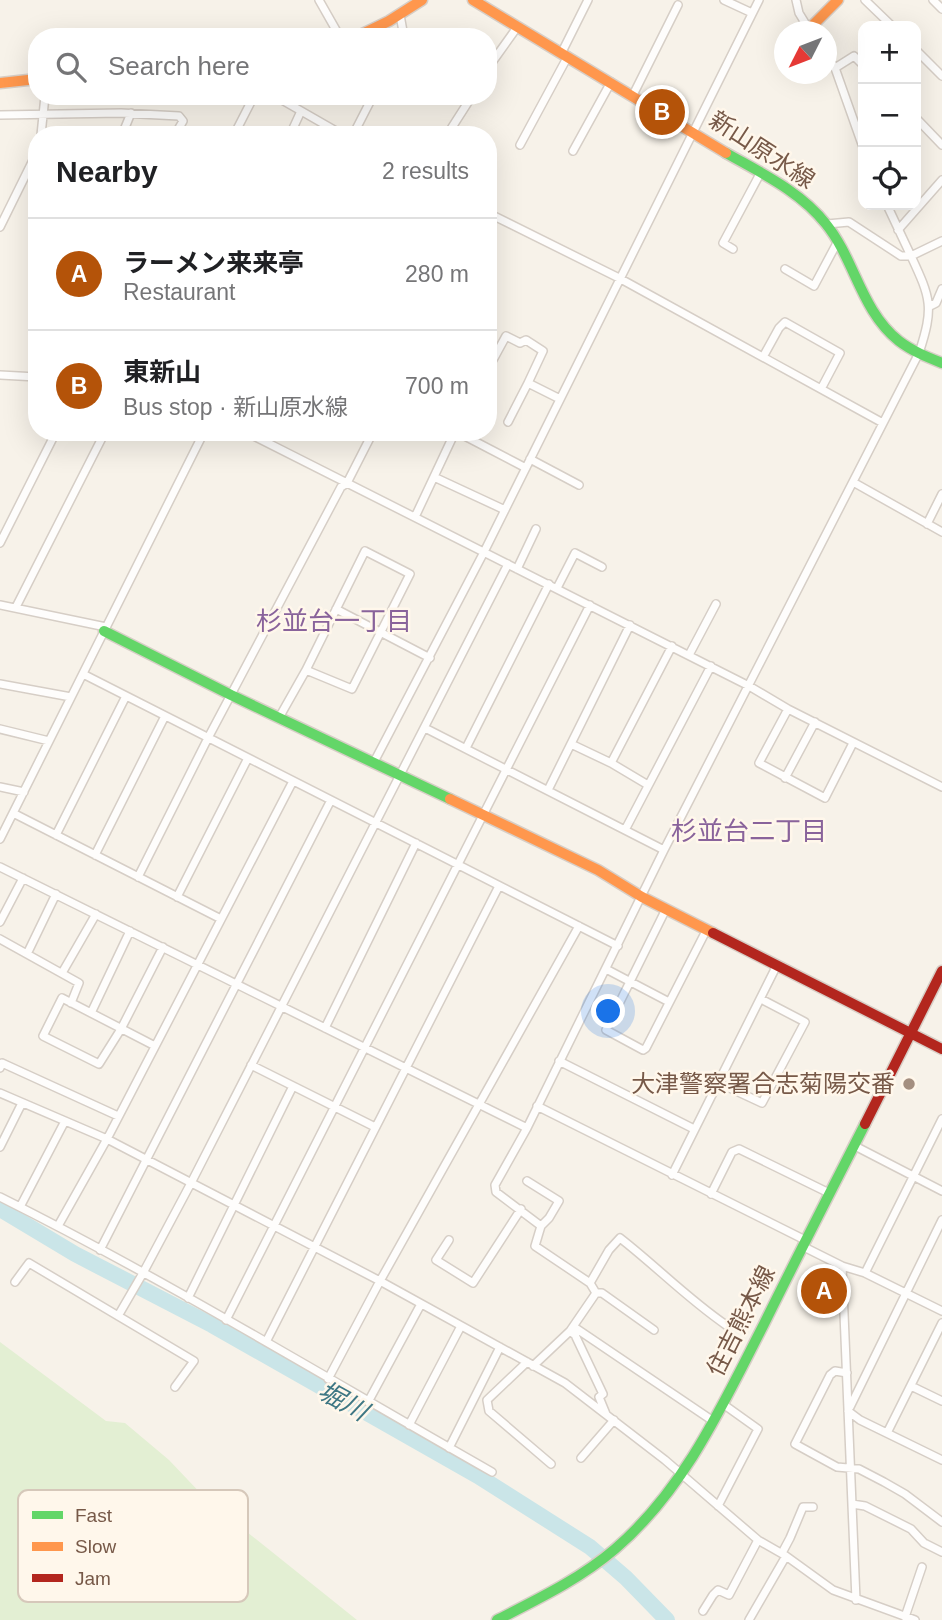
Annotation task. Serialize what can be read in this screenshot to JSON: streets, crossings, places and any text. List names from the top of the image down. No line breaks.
{"streets":{"main road":["新山原水線","住吉熊本線"]},"districts":["杉並台一丁目","杉並台二丁目"],"water":["堀川"],"places":["大津警察署合志菊陽交番"],"legend":["Fast","Slow","Jam"],"north":"bottom left","page":{"map_buttons":["+","−"],"search":"Search here","pins":["B","A"],"heading":["Nearby","2 results"],"list":[{"mark":"A","name":"ラーメン来来亭","note":"Restaurant","value":"280 m"},{"mark":"B","name":"東新山","note":"Bus stop · 新山原水線","value":"700 m"}]}}
